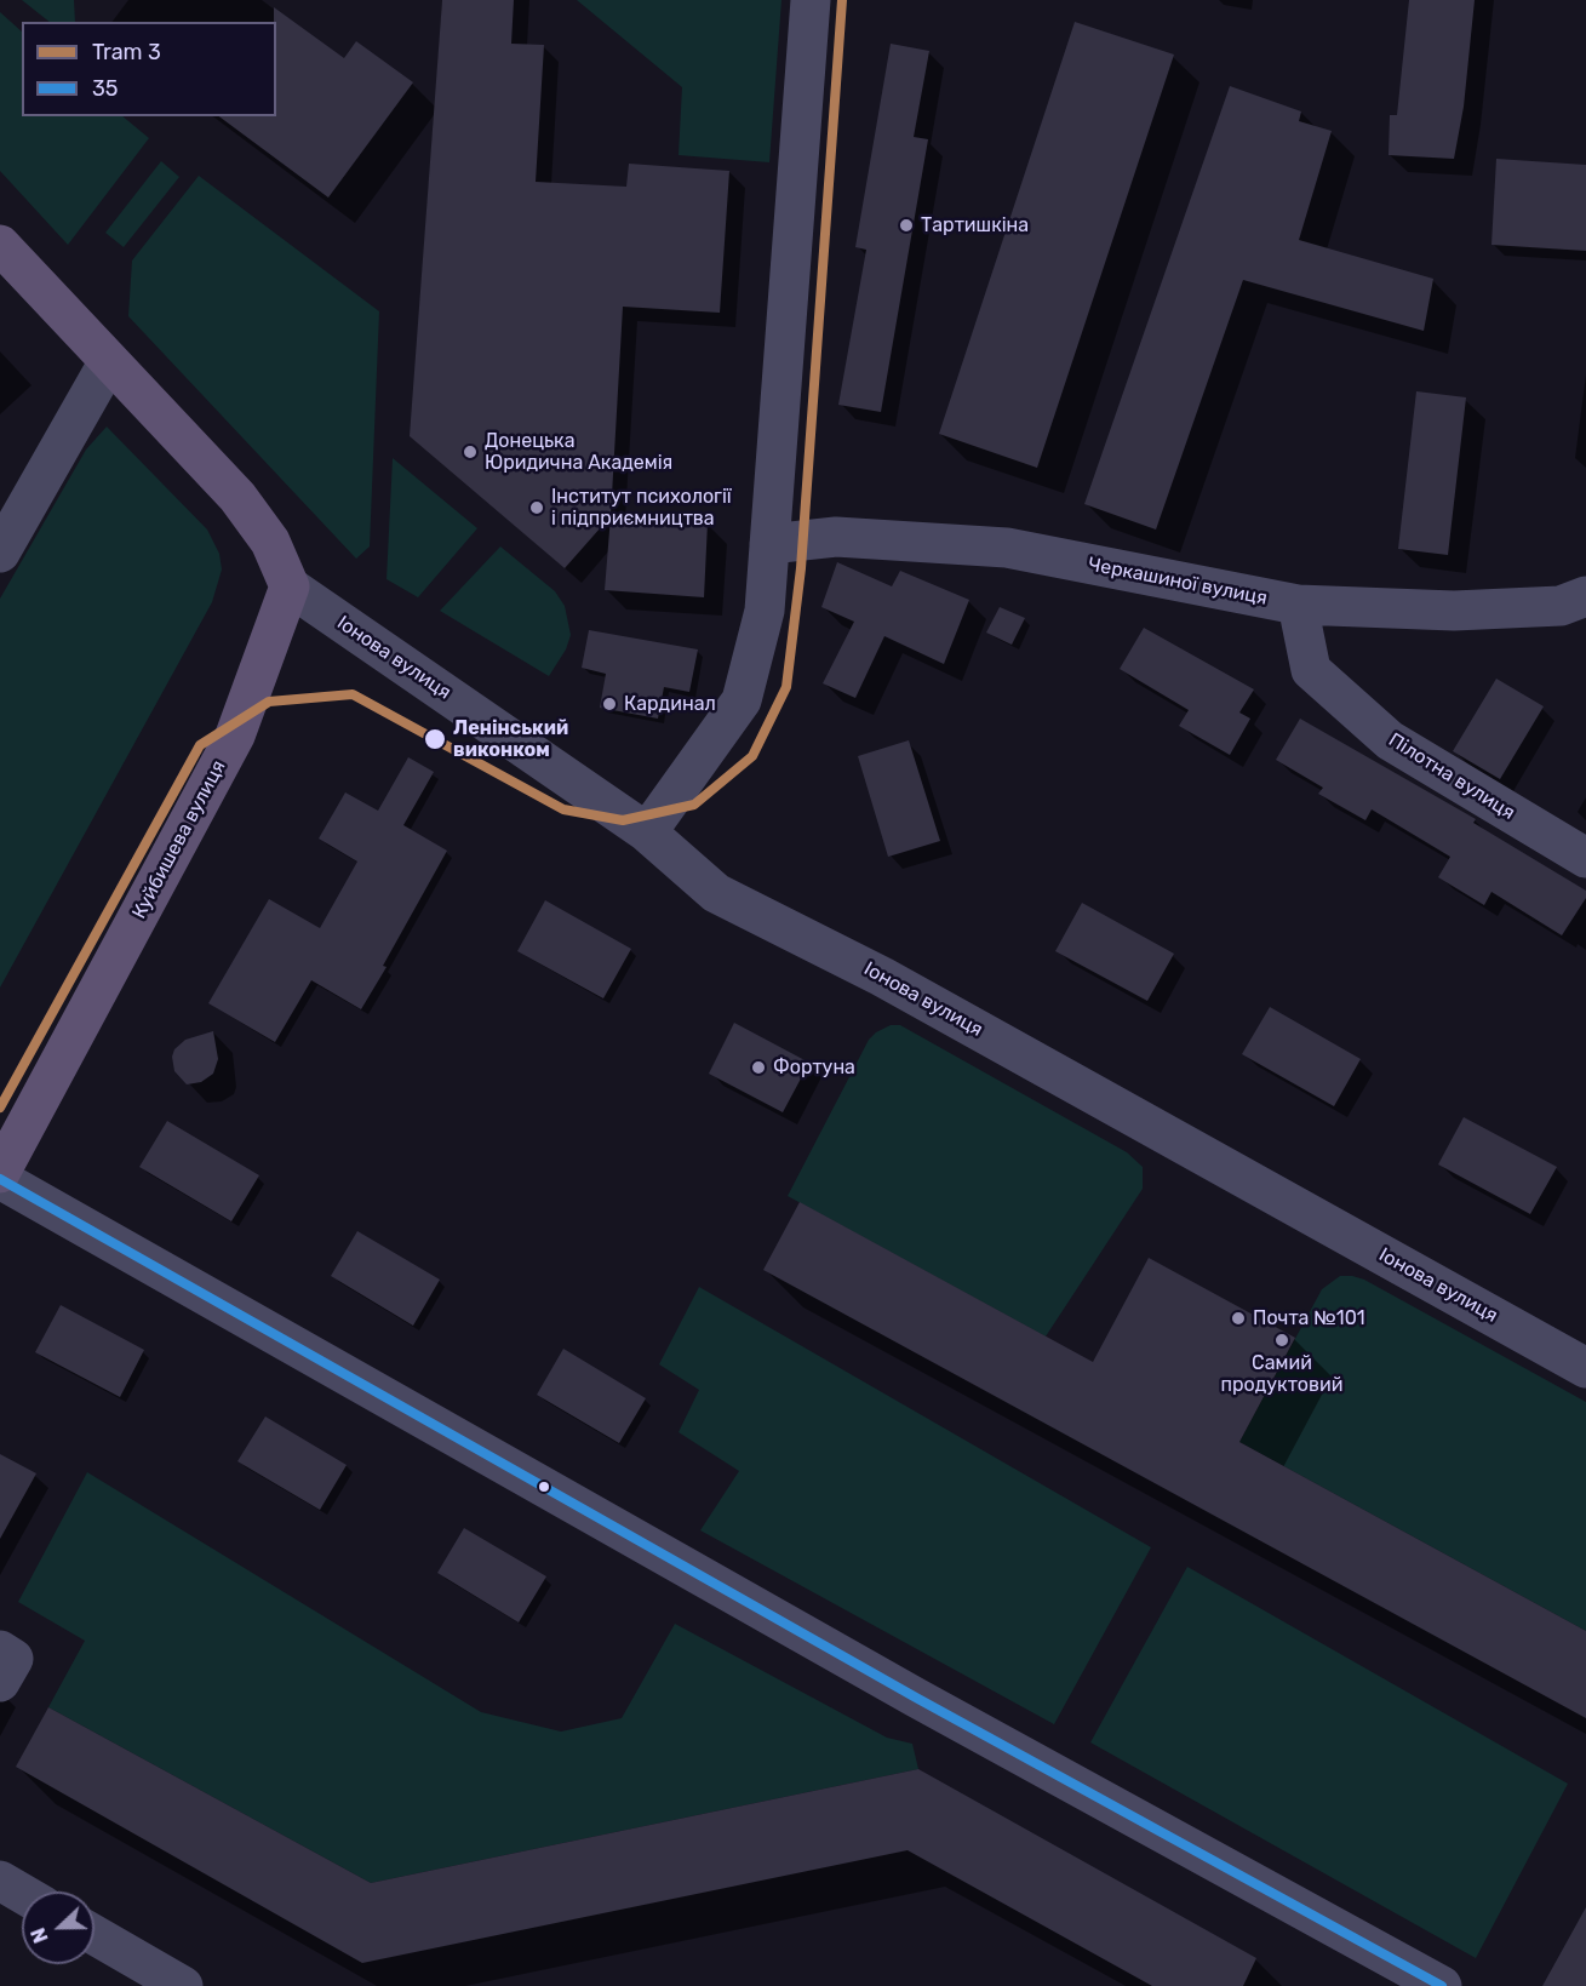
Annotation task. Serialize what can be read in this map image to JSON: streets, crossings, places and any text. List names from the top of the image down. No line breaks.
{"streets":{"main road":["Куйбишева вулиця"],"street":["Черкашиної вулиця","Іонова вулиця","Пілотна вулиця"]},"crossings":[["Черкашиної вулиця","Пілотна вулиця"],["Іонова вулиця","Куйбишева вулиця"]],"places":["Тартишкіна","Донецька Юридична Академія","Інститут психології і підприємництва","Кардинал","Ленінський виконком","Фортуна","Почта №101","Самий продуктовий"],"lines":["tram line 3","transit line 35"],"legend":["Tram 3","35"],"north":"left"}
